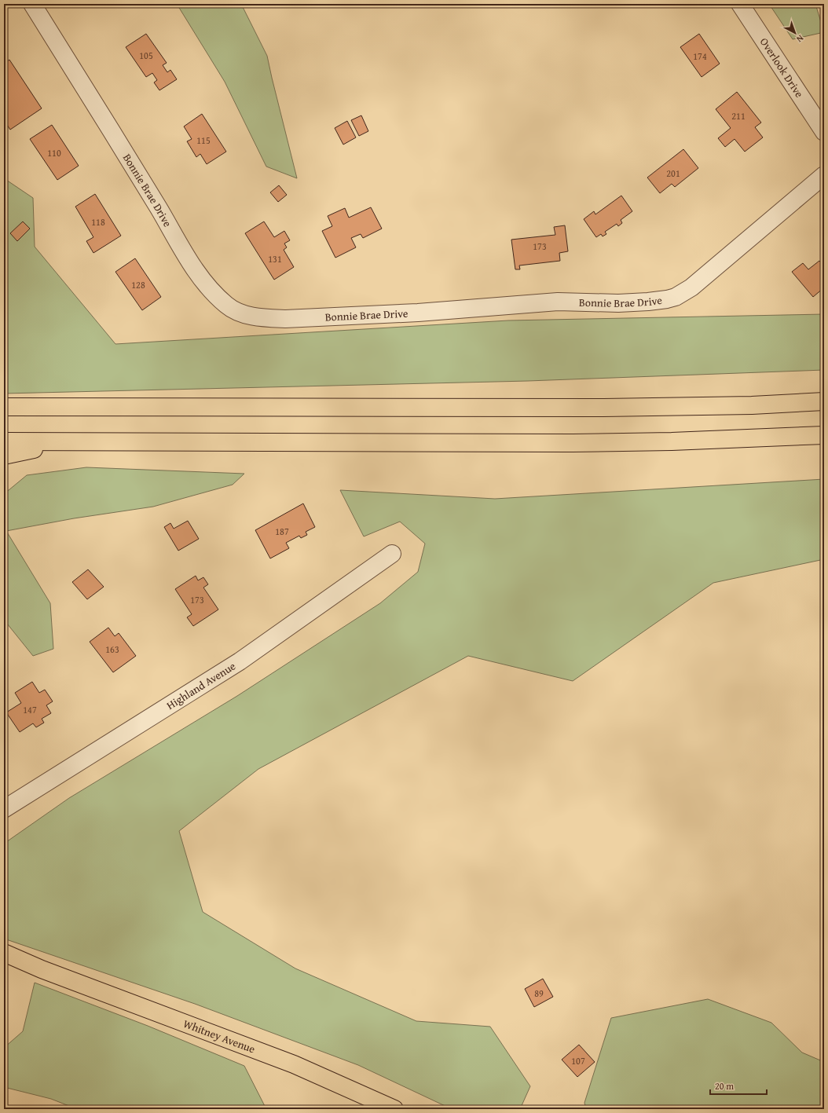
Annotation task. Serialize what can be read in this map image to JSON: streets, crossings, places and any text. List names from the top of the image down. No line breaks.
{"streets":{"main road":["Whitney Avenue"],"street":["Overlook Drive","Bonnie Brae Drive","Highland Avenue"]},"house_numbers":["105","174","211","115","110","201","118","173","131","128","187","173","163","147","89","107"],"scale_bar":"20 m","north":"bottom right"}
